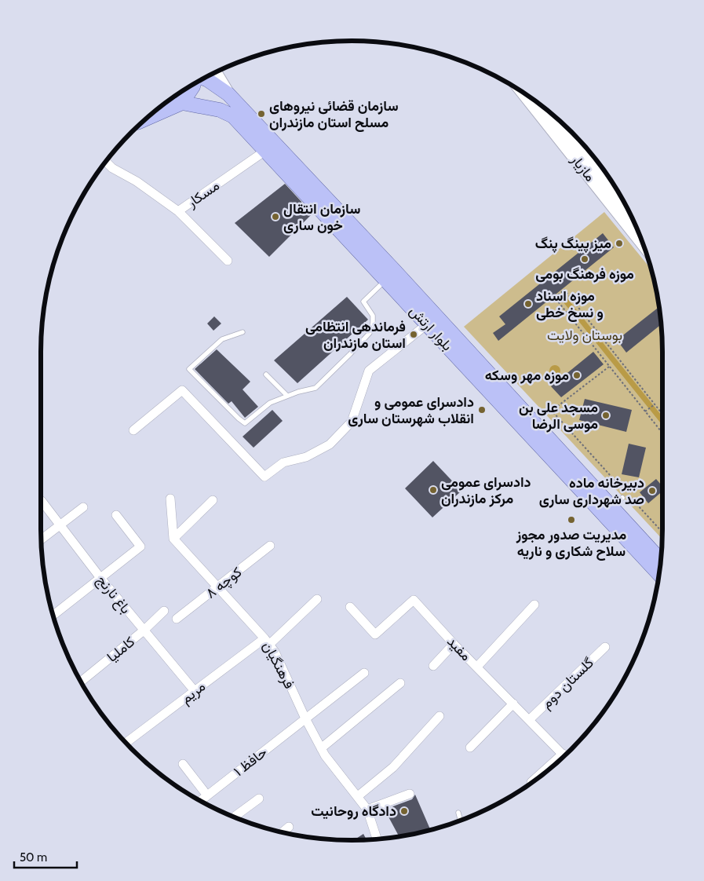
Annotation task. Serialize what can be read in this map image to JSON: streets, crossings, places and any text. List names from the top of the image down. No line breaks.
{"streets":{"main road":["مازیار","بلوار ارتش"],"street":["مسکار","کوچه ۸","باغ نارنج","مفید","کاملیا","فرهنگیان","گلستان دوم","مریم","حافظ ۱"]},"crossings":[["مسکار","بلوار ارتش"],["کوچه ۸","فرهنگیان"],["باغ نارنج","کاملیا"],["باغ نارنج","مریم"],["مفید","گلستان دوم"],["فرهنگیان","مریم"],["فرهنگیان","حافظ ۱"]],"parks":["بوستان ولایت"],"places":["سازمان قضائی نیروهای مسلح استان مازندران","سازمان انتقال خون ساری","میز پینگ پنگ","موزه فرهنگ بومی","موزه اسناد و نسخ خطی","فرماندهی انتظامی استان مازندران","موزه مهر وسکه","دادسرای عمومی و انقلاب شهرستان ساری","مسجد علی بن موسی الرضا","دادسرای عمومی مرکز مازندران","دبیرخانه ماده صد شهرداری ساری","مدیریت صدور مجوز سلاح شکاری و ناریه","دادگاه روحانیت"],"scale_bar":"50 m"}
